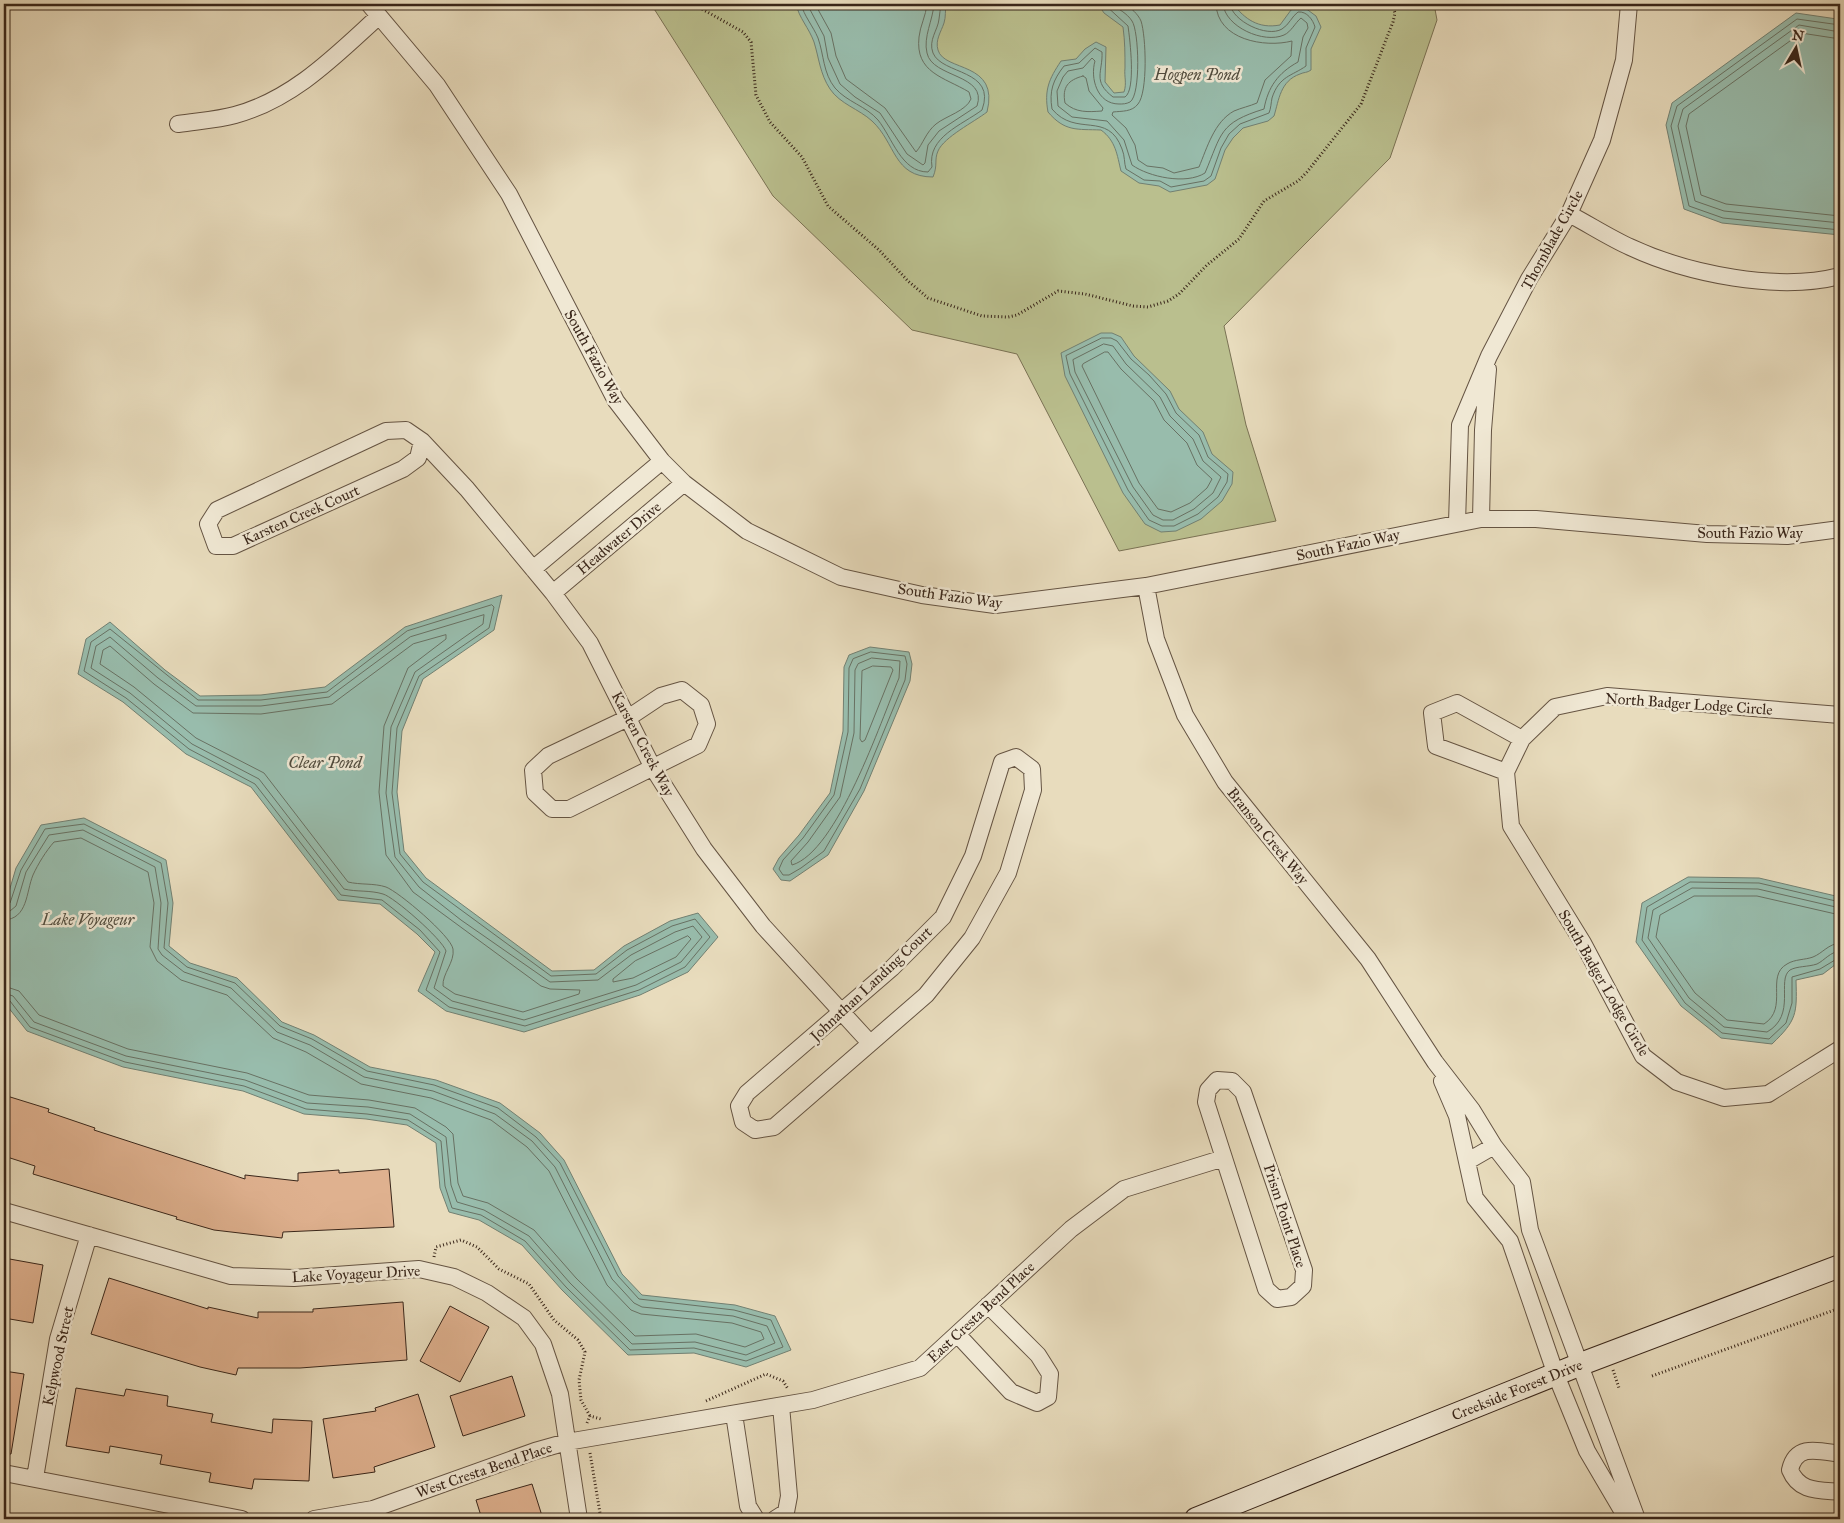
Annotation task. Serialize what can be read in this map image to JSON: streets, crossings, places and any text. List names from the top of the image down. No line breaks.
{"streets":{"main road":["Creekside Forest Drive"],"street":["Thornblade Circle","South Fazio Way","Karsten Creek Court","Headwater Drive","North Badger Lodge Circle","Karsten Creek Way","Branson Creek Way","South Badger Lodge Circle","Johnathan Landing Court","Prism Point Place","Lake Voyageur Drive","East Cresta Bend Place","Kelpwood Street","West Cresta Bend Place"]},"crossings":[["Thornblade Circle","South Fazio Way"],["South Fazio Way","Headwater Drive"],["South Fazio Way","Branson Creek Way"],["Karsten Creek Court","Karsten Creek Way"],["Headwater Drive","Karsten Creek Way"],["North Badger Lodge Circle","South Badger Lodge Circle"],["Karsten Creek Way","Johnathan Landing Court"],["Branson Creek Way","Creekside Forest Drive"],["Prism Point Place","East Cresta Bend Place"],["Lake Voyageur Drive","East Cresta Bend Place"],["Lake Voyageur Drive","Kelpwood Street"],["Lake Voyageur Drive","West Cresta Bend Place"],["East Cresta Bend Place","West Cresta Bend Place"]],"water":["Hogpen Pond","Clear Pond","Lake Voyageur"],"north":"top"}
